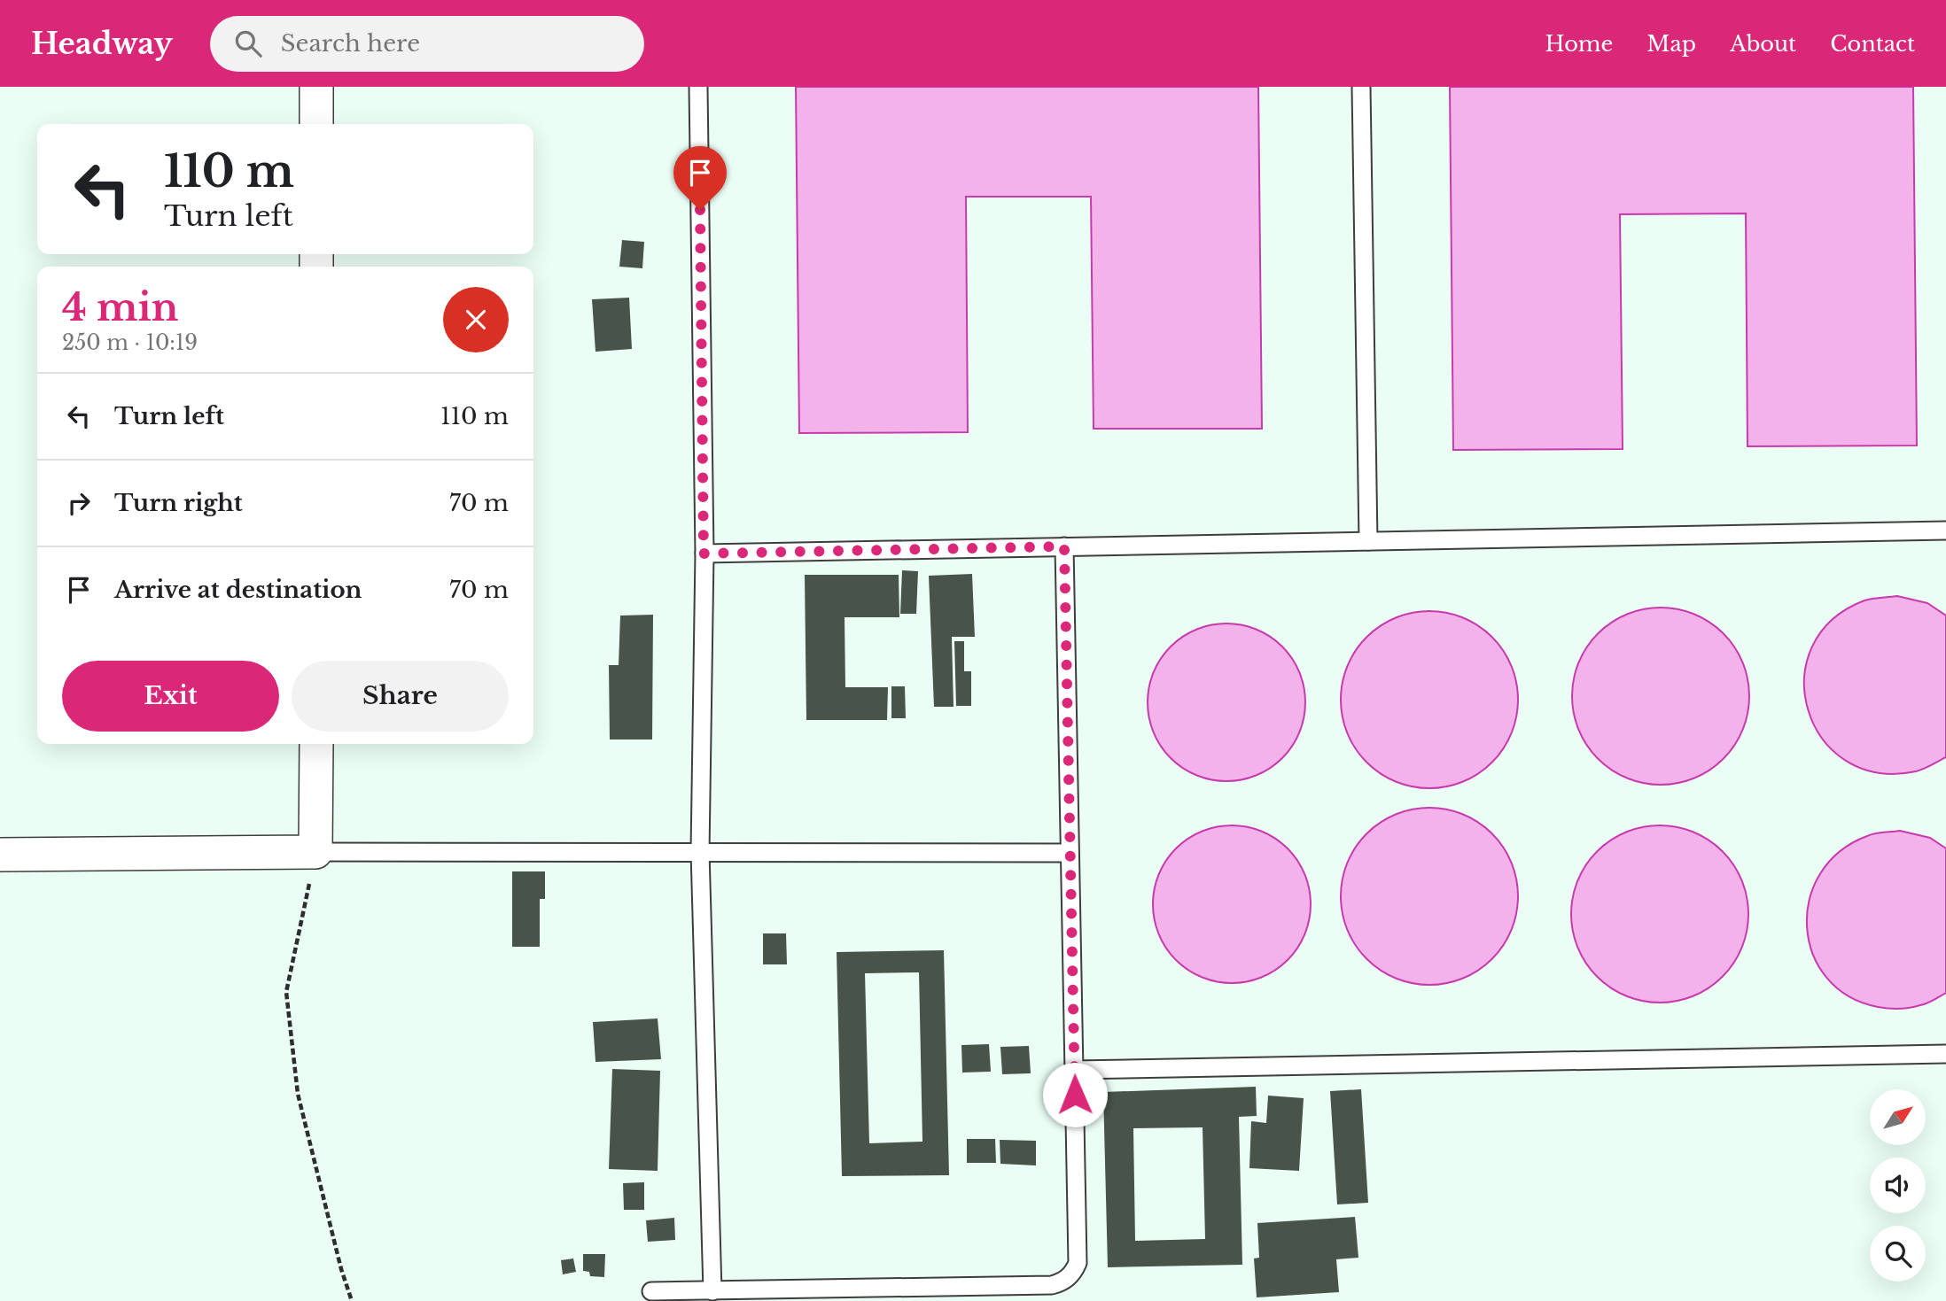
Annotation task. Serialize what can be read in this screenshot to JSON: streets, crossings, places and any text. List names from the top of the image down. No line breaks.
{"north":"top right","page":{"header":"Headway","search":"Search here","nav":["Home","Map","About","Contact"],"turn":["110 m","Turn left"],"heading":["4 min","250 m · 10:19"],"list":[{"name":"Turn left","value":"110 m"},{"name":"Turn right","value":"70 m"},{"name":"Arrive at destination","value":"70 m"}],"buttons":["Exit","Share"]}}
